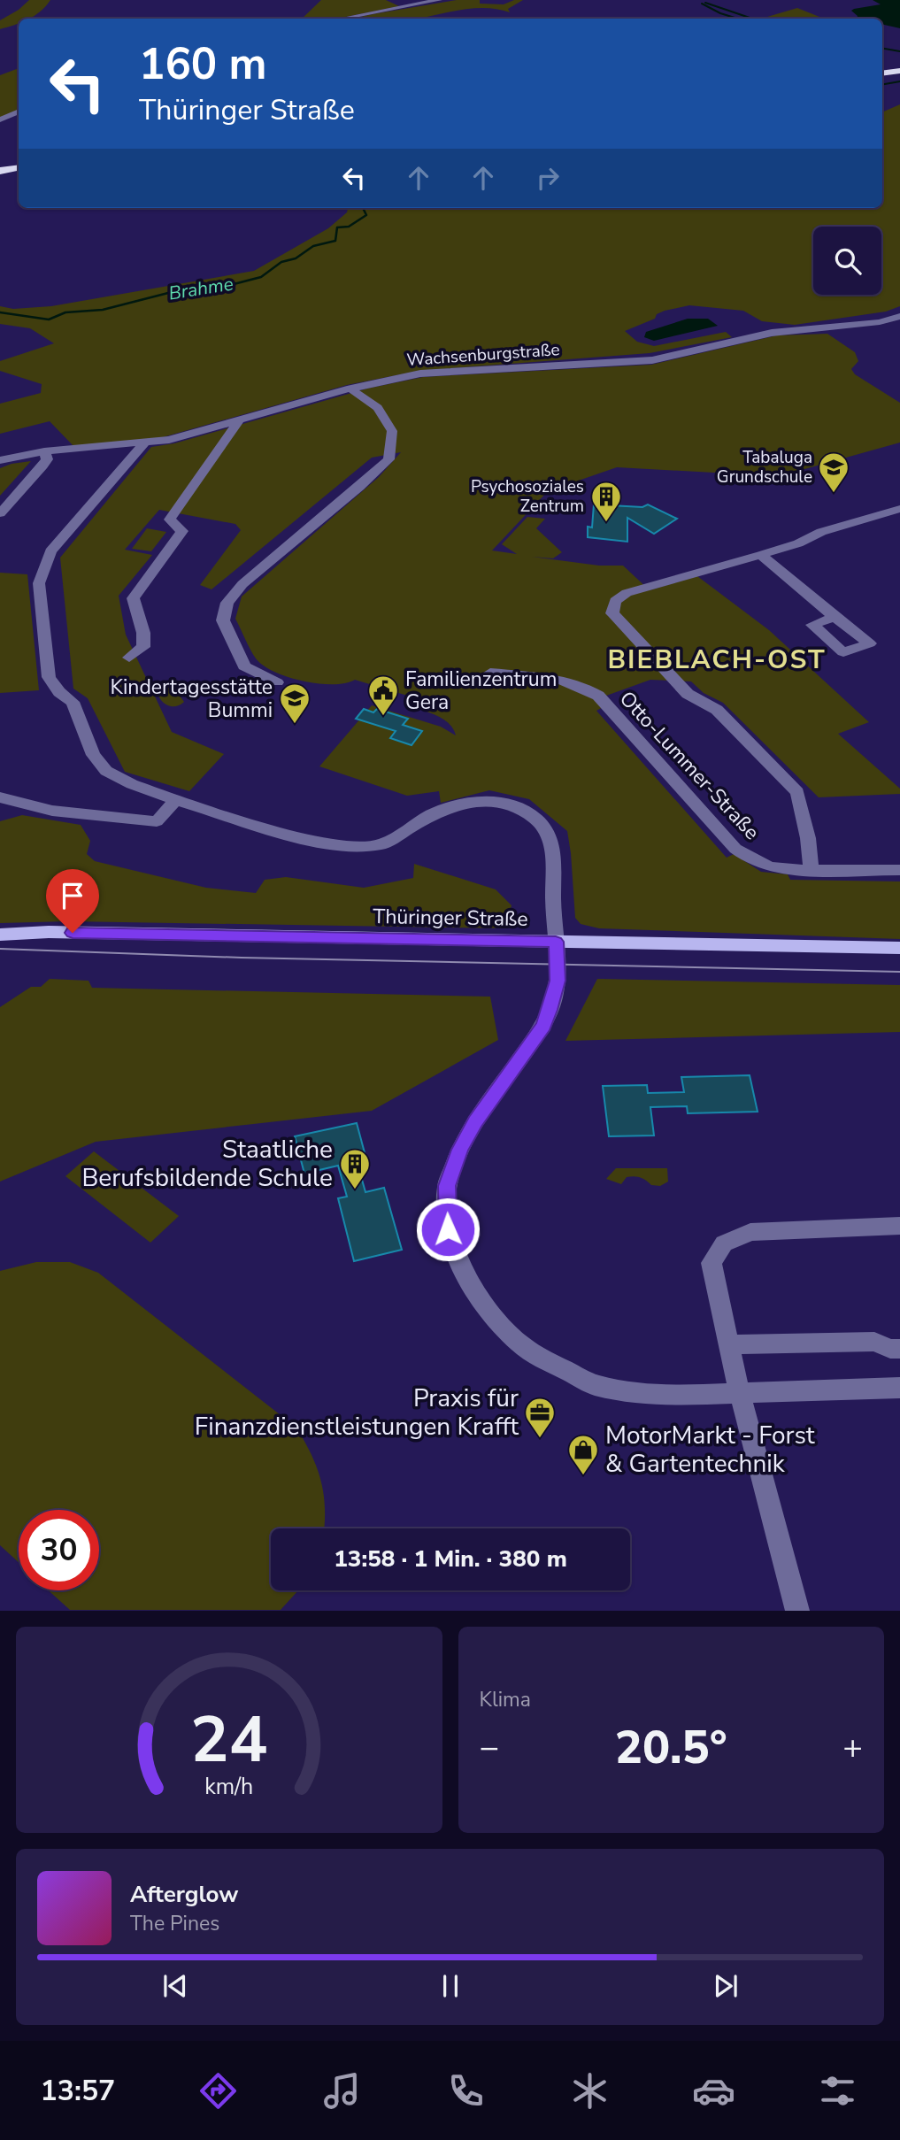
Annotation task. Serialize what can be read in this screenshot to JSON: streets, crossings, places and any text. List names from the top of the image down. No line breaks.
{"streets":{"main road":["Thüringer Straße"],"street":["Wachsenburgstraße","Otto-Lummer-Straße"]},"districts":["BIEBLACH-OST"],"water":["Brahme"],"places":{"school or university":["Tabaluga Grundschule","Kindertagesstätte Bummi"],"building":["Psychosoziales Zentrum","Staatliche Berufsbildende Schule"],"public building":["Familienzentrum Gera"],"office":["Praxis für Finanzdienstleistungen Krafft"],"shop":["MotorMarkt - Forst & Gartentechnik"]},"page":{"turn":["160 m","Thüringer Straße"],"limit":"30","trip":"13:58 · 1 Min. · 380 m","tile":"Klima","heat":["−","20.5°","+"],"song":["Afterglow","The Pines"],"tabs":"13:57","gauge":["24","km/h"]}}
